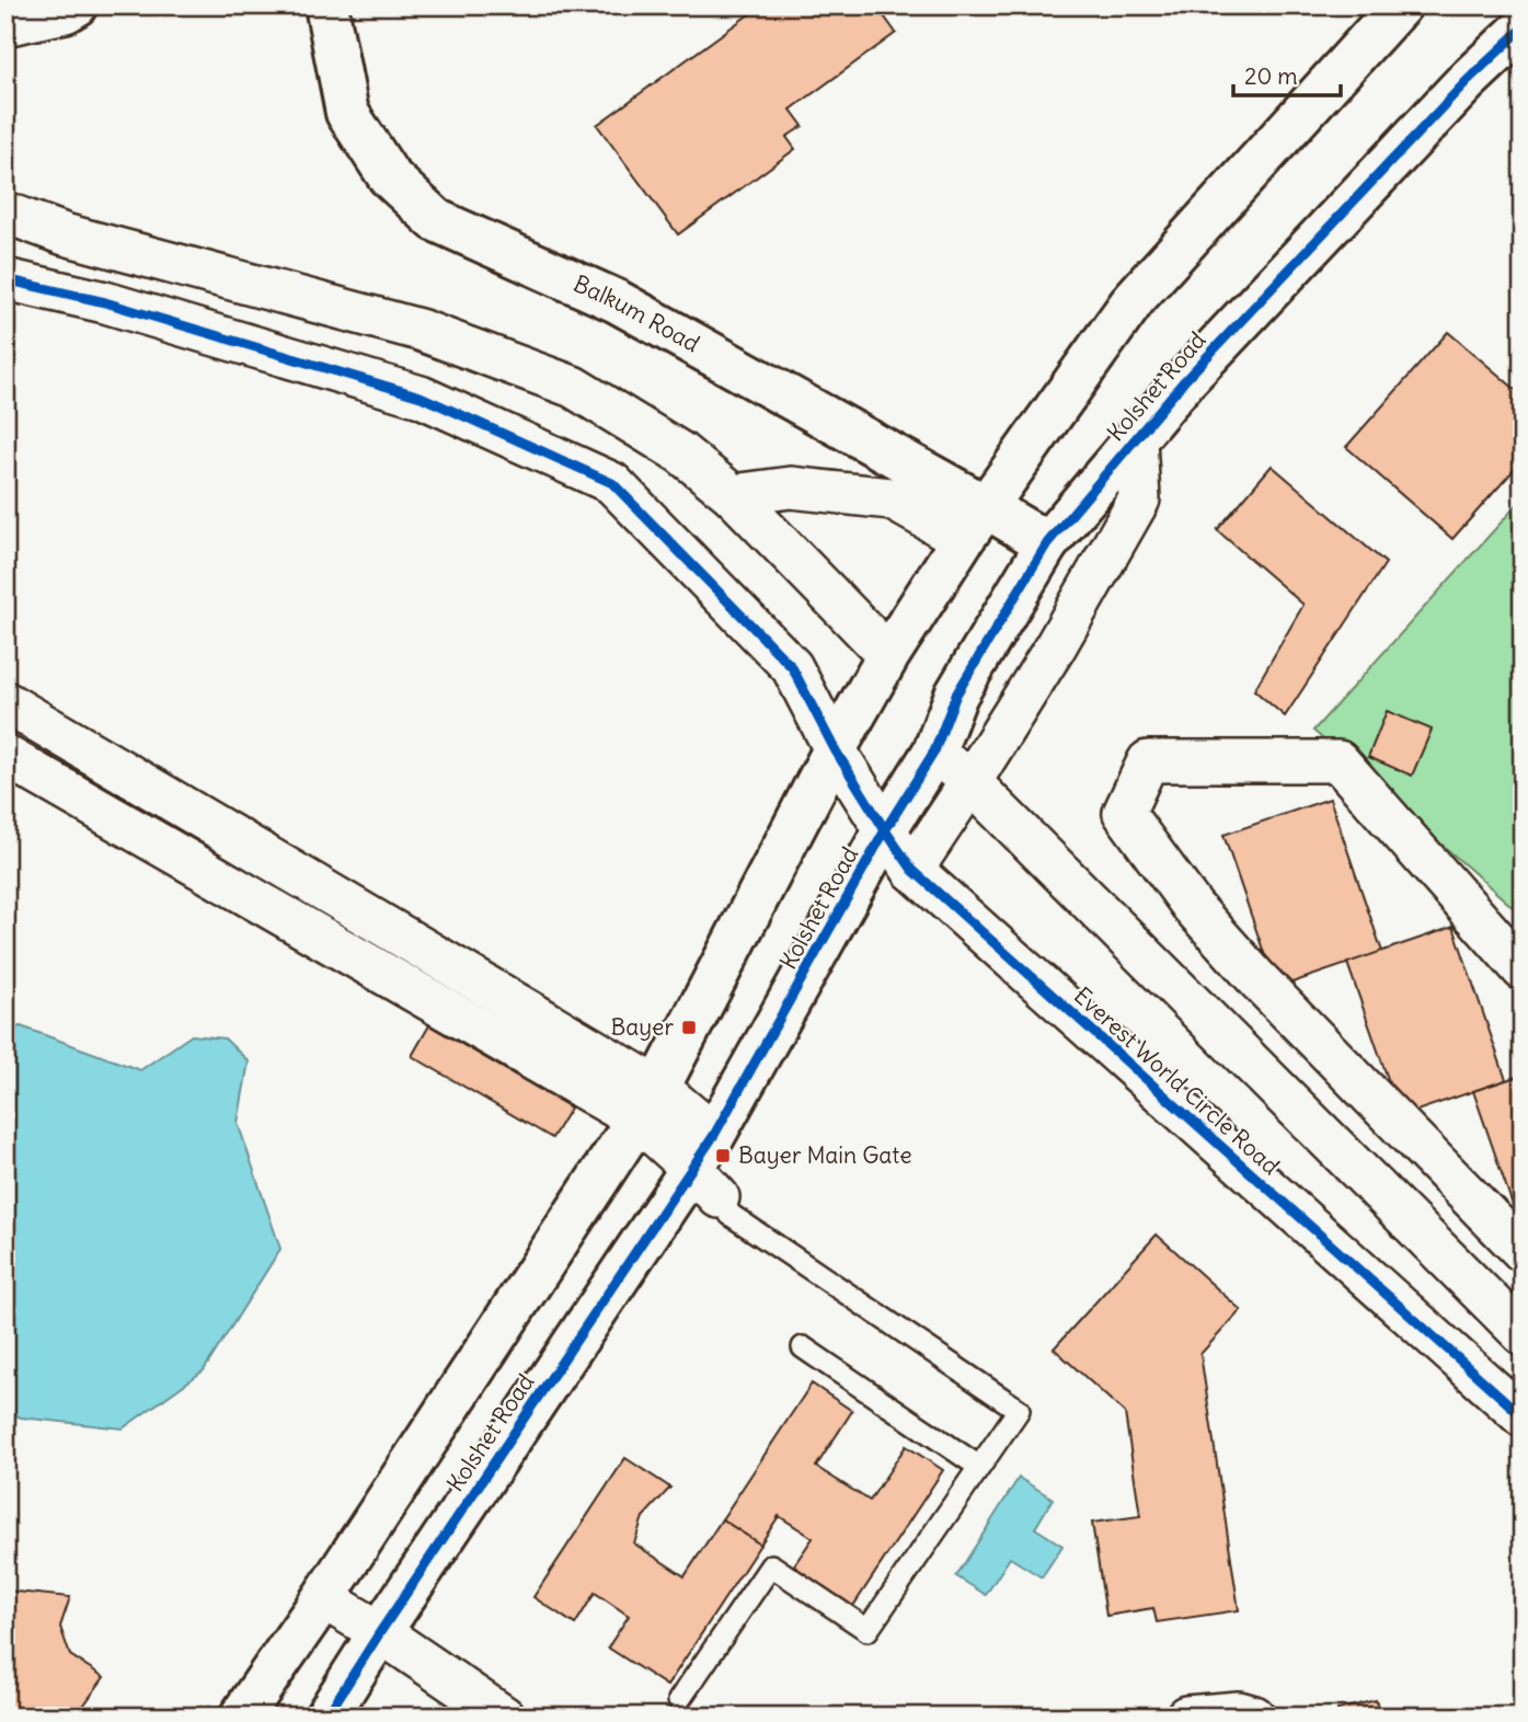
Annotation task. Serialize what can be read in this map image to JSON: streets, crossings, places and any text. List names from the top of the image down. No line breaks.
{"streets":{"street":["Balkum Road","Kolshet Road","Everest World Circle Road"]},"crossings":[["Balkum Road","Kolshet Road"],["Kolshet Road","Everest World Circle Road"]],"places":{"transit":["Bayer","Bayer Main Gate"]},"scale_bar":"20 m"}
